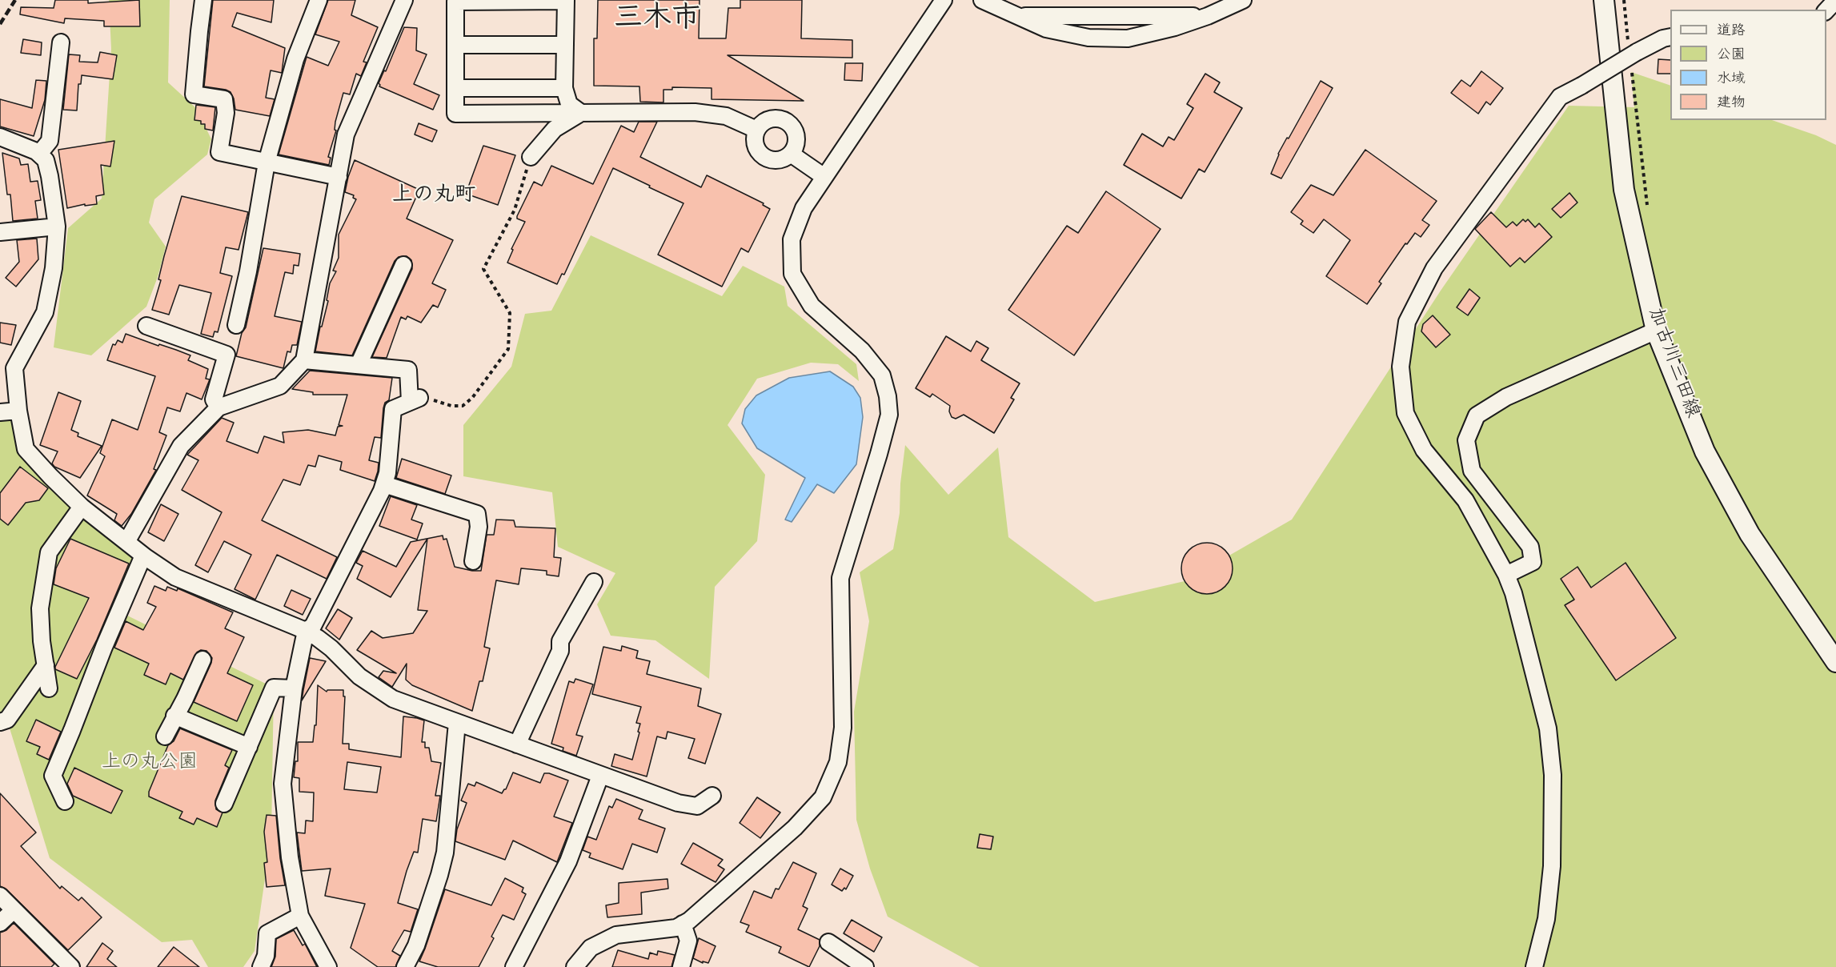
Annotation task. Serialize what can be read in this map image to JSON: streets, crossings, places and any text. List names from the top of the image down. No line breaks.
{"streets":{"main road":["加古川三田線"]},"districts":["三木市","上の丸町"],"parks":["上の丸公園"],"legend":["道路","公園","水域","建物"]}
